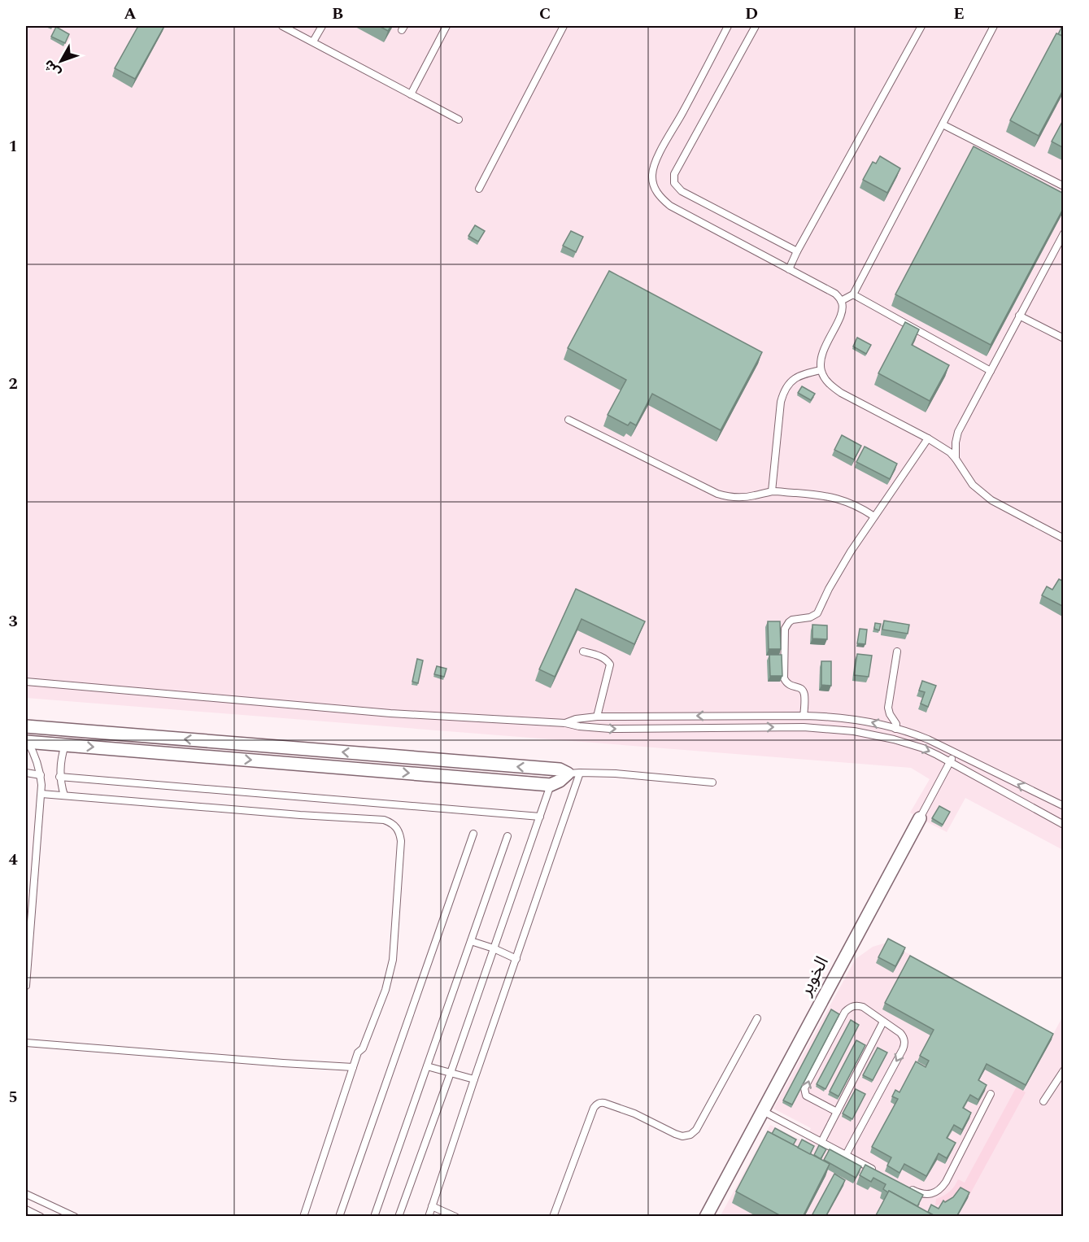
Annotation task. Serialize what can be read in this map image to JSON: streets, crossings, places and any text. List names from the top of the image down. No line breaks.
{"streets":{"street":["الخوير"]},"north":"bottom left","grid":{"columns":["A","B","C","D","E"],"rows":["1","2","3","4","5"]}}
